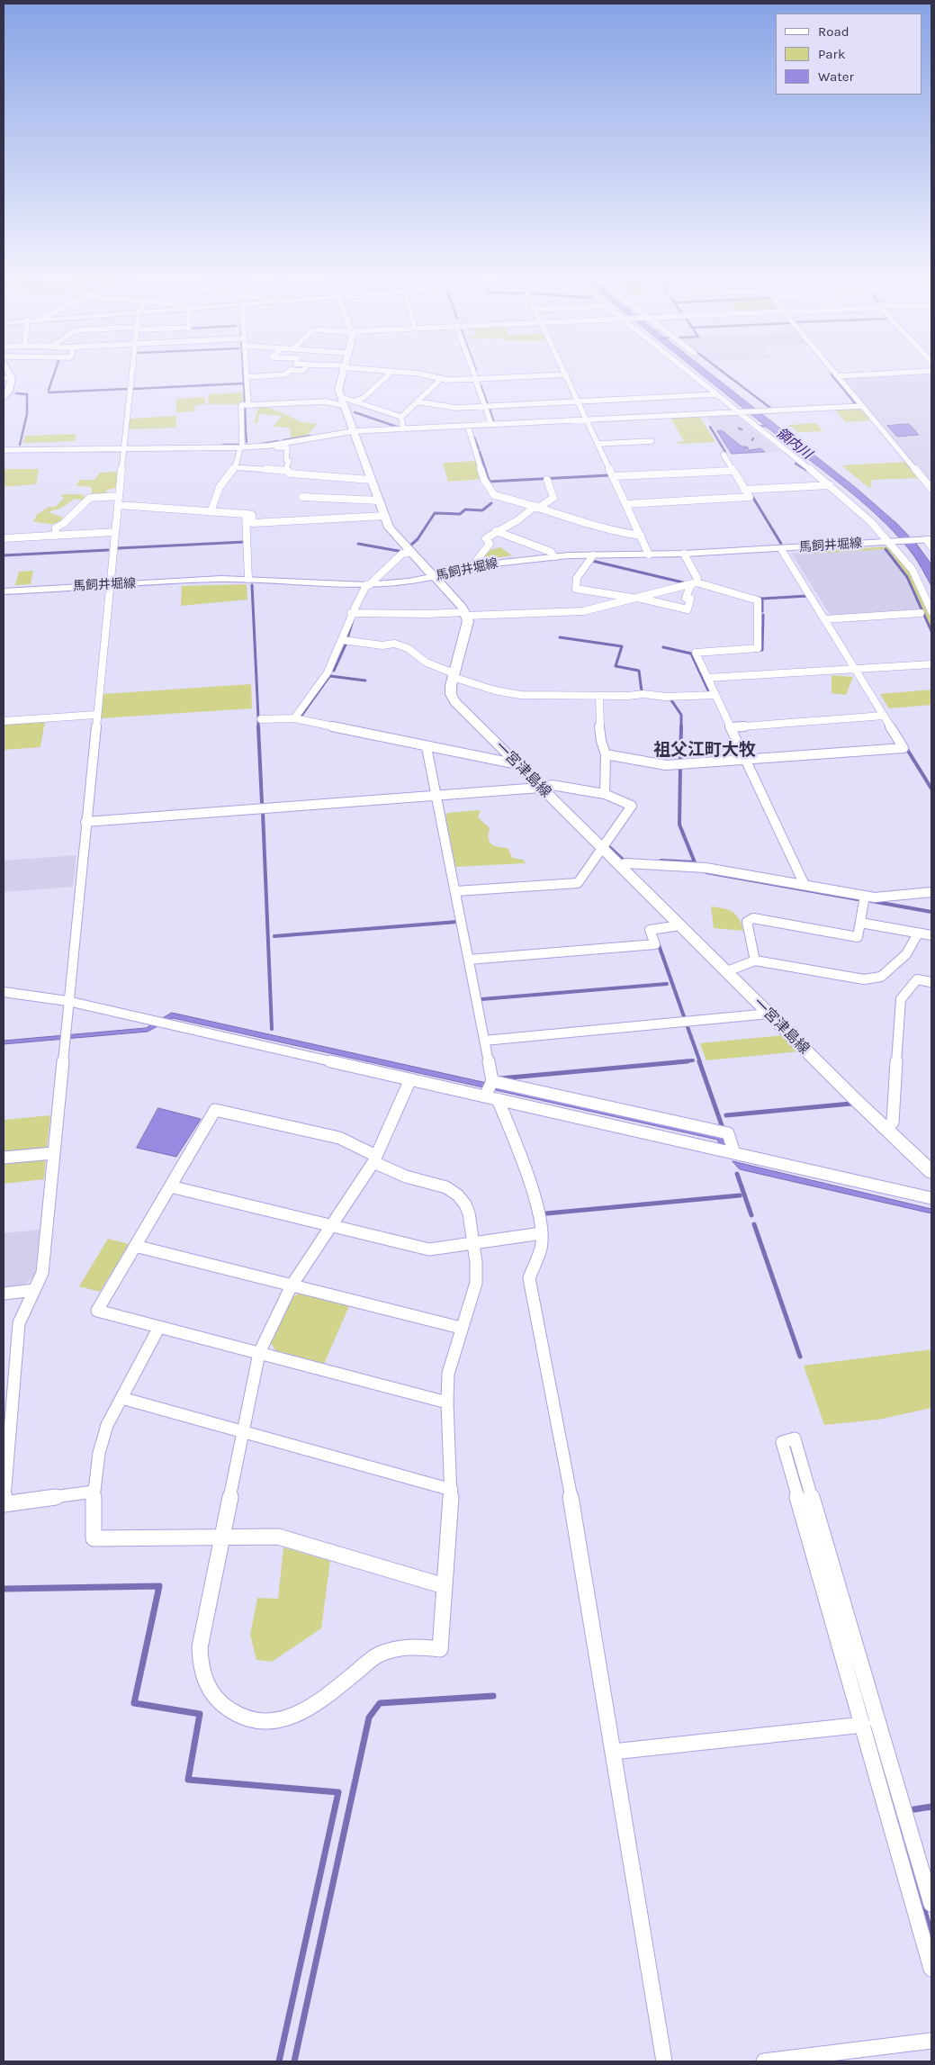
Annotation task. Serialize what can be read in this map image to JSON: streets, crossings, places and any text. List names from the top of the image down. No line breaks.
{"streets":{"main road":["馬飼井堀線","一宮津島線"]},"districts":["祖父江町大牧"],"water":["領内川"],"legend":["Road","Park","Water"]}
